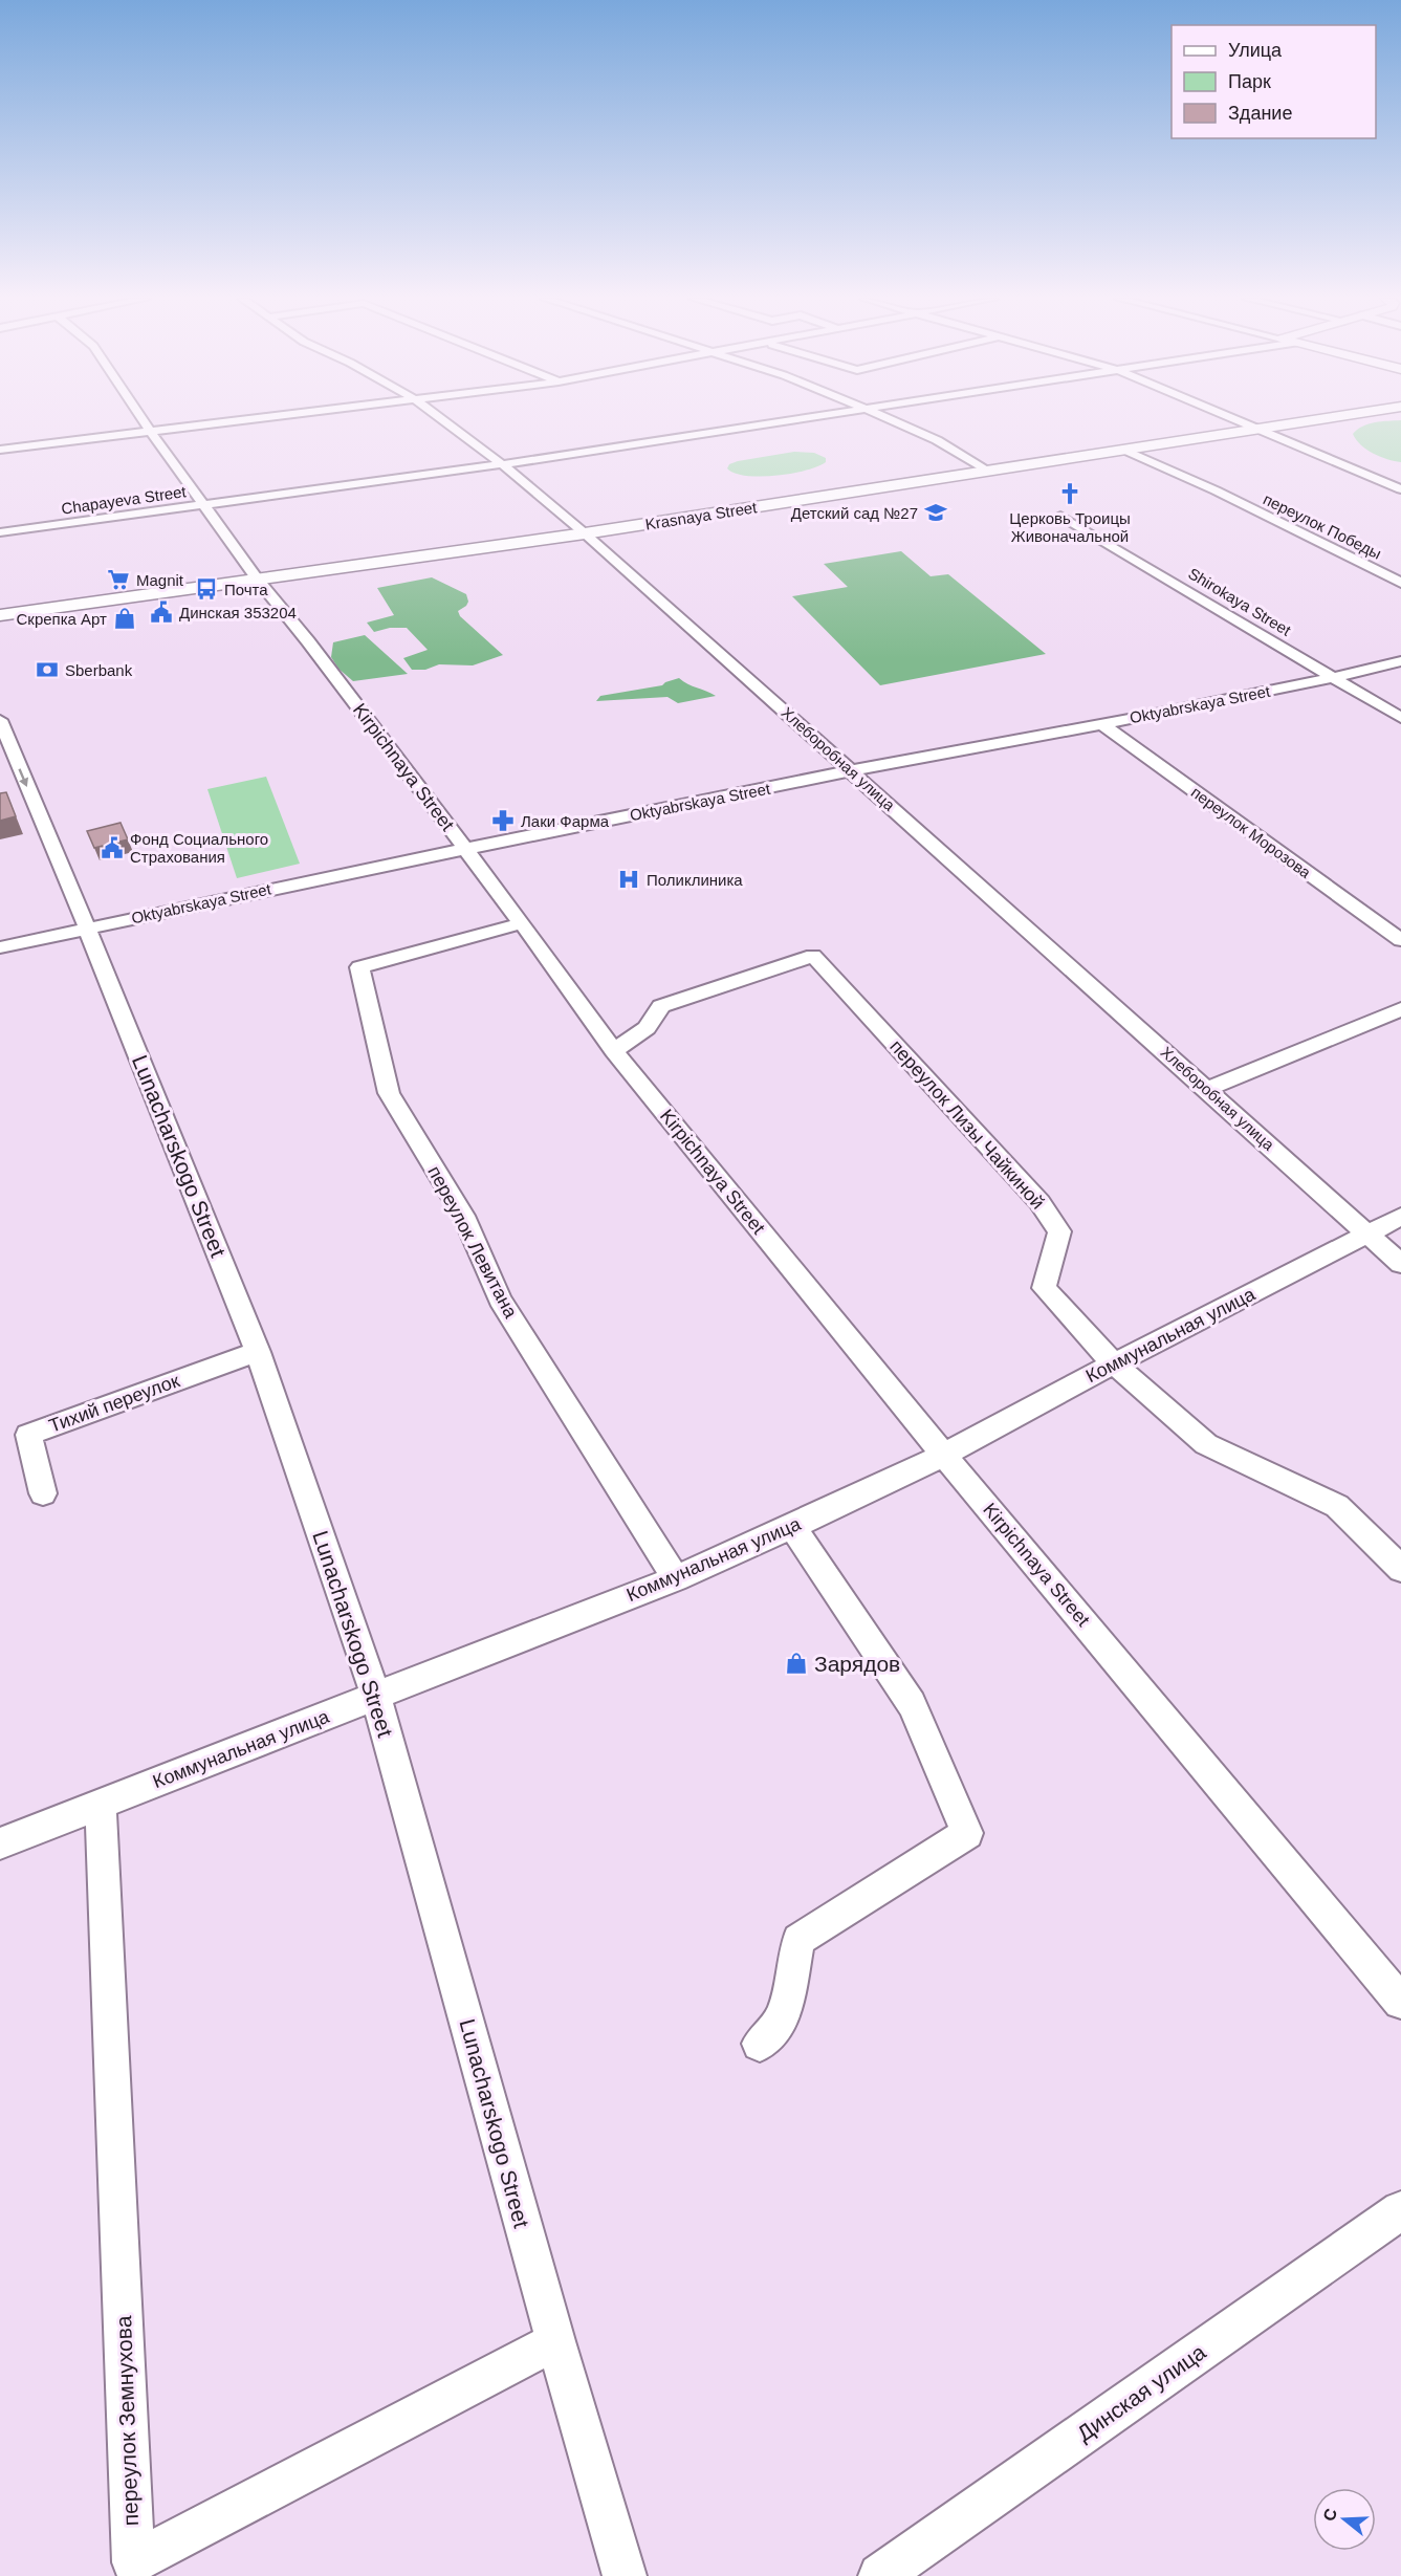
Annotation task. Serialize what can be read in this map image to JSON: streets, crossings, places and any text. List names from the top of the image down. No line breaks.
{"streets":{"main road":["Krasnaya Street"],"street":["Chapayeva Street","переулок Победы","Shirokaya Street","Oktyabrskaya Street","Хлеборобная улица","Kirpichnaya Street","переулок Морозова","переулок Лизы Чайкиной","Lunacharskogo Street","переулок Левитана","Коммунальная улица","Тихий переулок","Динская улица","переулок Земнухова"]},"crossings":[["Chapayeva Street","Хлеборобная улица"],["Chapayeva Street","Kirpichnaya Street"],["Krasnaya Street","переулок Победы"],["Krasnaya Street","Хлеборобная улица"],["Krasnaya Street","Kirpichnaya Street"],["Shirokaya Street","Oktyabrskaya Street"],["Oktyabrskaya Street","Хлеборобная улица"],["Oktyabrskaya Street","Kirpichnaya Street"],["Oktyabrskaya Street","переулок Морозова"],["Oktyabrskaya Street","Lunacharskogo Street"],["Хлеборобная улица","Коммунальная улица"],["Kirpichnaya Street","переулок Лизы Чайкиной"],["Kirpichnaya Street","переулок Левитана"],["Kirpichnaya Street","Коммунальная улица"],["переулок Лизы Чайкиной","Коммунальная улица"],["Lunacharskogo Street","Коммунальная улица"],["Lunacharskogo Street","Тихий переулок"],["Lunacharskogo Street","переулок Земнухова"],["переулок Левитана","Коммунальная улица"],["Коммунальная улица","переулок Земнухова"]],"places":{"church":["Церковь Троицы Живоначальной"],"school or university":["Детский сад №27"],"supermarket":["Magnit"],"bus stop":["Почта"],"public building":["Динская 353204","Фонд Социального Страхования"],"shop":["Скрепка Арт","Зарядов"],"bank":["Sberbank"],"pharmacy":["Лаки Фарма"],"hospital":["Поликлиника"]},"legend":["Улица","Парк","Здание"],"north":"left"}
